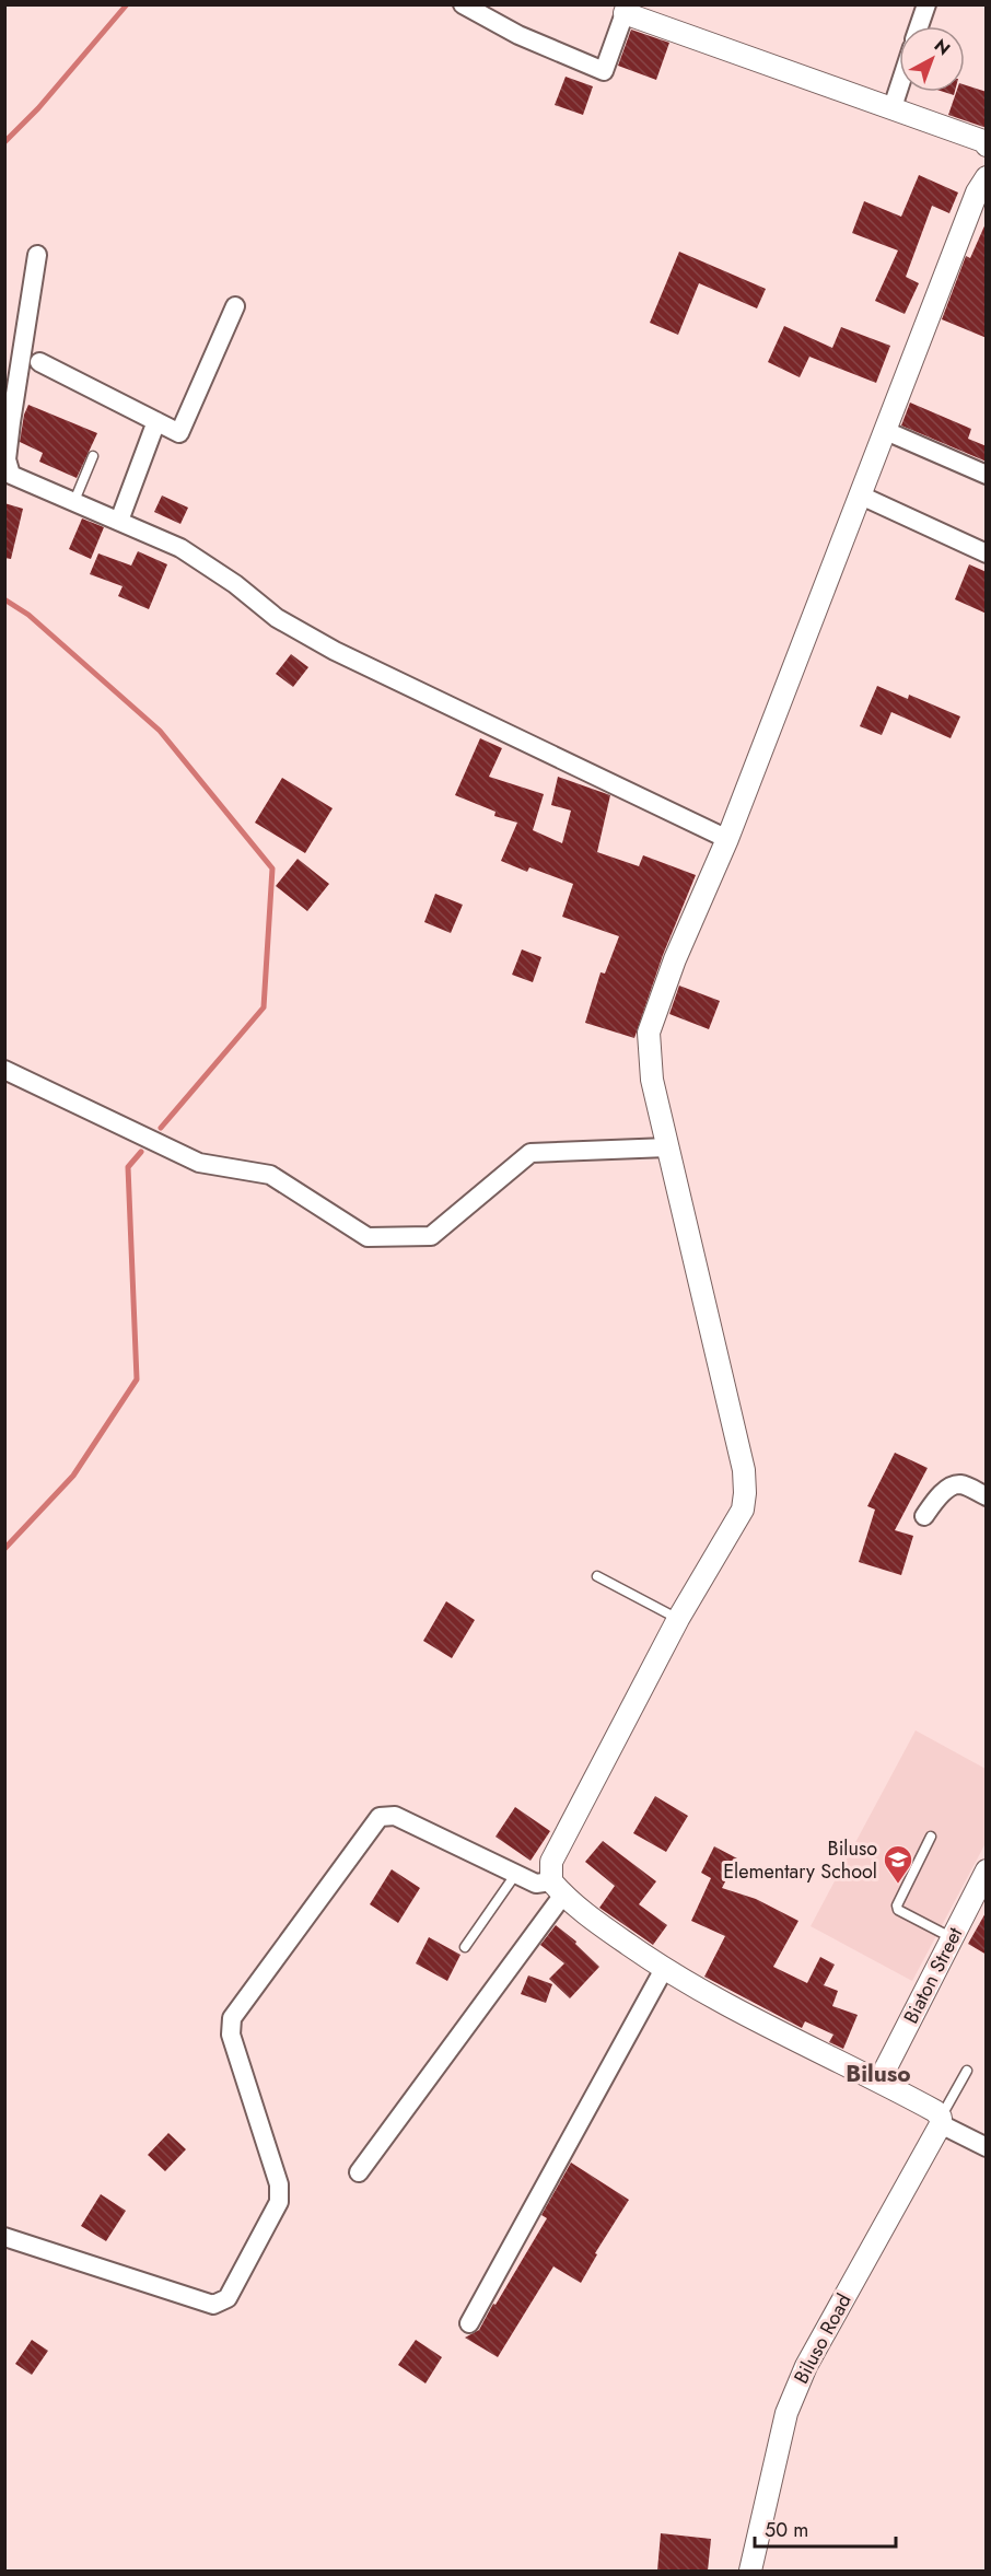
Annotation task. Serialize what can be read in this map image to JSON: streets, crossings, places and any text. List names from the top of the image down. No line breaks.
{"streets":{"street":["Biaton Street","Biluso Road"]},"districts":["Biluso"],"places":{"school or university":["Biluso Elementary School"]},"scale_bar":"50 m","north":"top right"}
